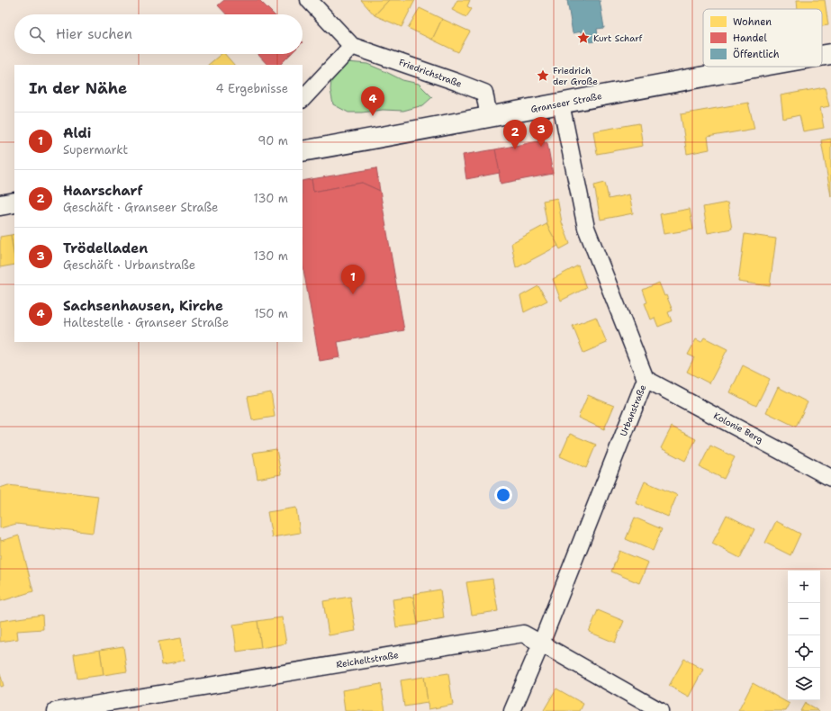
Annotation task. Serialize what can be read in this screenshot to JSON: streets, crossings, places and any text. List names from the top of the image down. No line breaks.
{"streets":{"main road":["Granseer Straße"],"street":["Friedrichstraße","Urbanstraße","Kolonie Berg","Reicheltstraße"]},"crossings":[["Friedrichstraße","Granseer Straße"],["Granseer Straße","Urbanstraße"],["Urbanstraße","Kolonie Berg"],["Urbanstraße","Reicheltstraße"]],"places":{"place":["Kurt Scharf","Friedrich der Große"]},"legend":["Wohnen","Handel","Öffentlich"],"page":{"search":"Hier suchen","heading":["In der Nähe","4 Ergebnisse"],"pins":["4","3","2","1"],"list":[{"mark":"1","name":"Aldi","note":"Supermarkt","value":"90 m"},{"mark":"2","name":"Haarscharf","note":"Geschäft · Granseer Straße","value":"130 m"},{"mark":"3","name":"Trödelladen","note":"Geschäft · Urbanstraße","value":"130 m"},{"mark":"4","name":"Sachsenhausen, Kirche","note":"Haltestelle · Granseer Straße","value":"150 m"}],"map_buttons":["+","−"]}}
